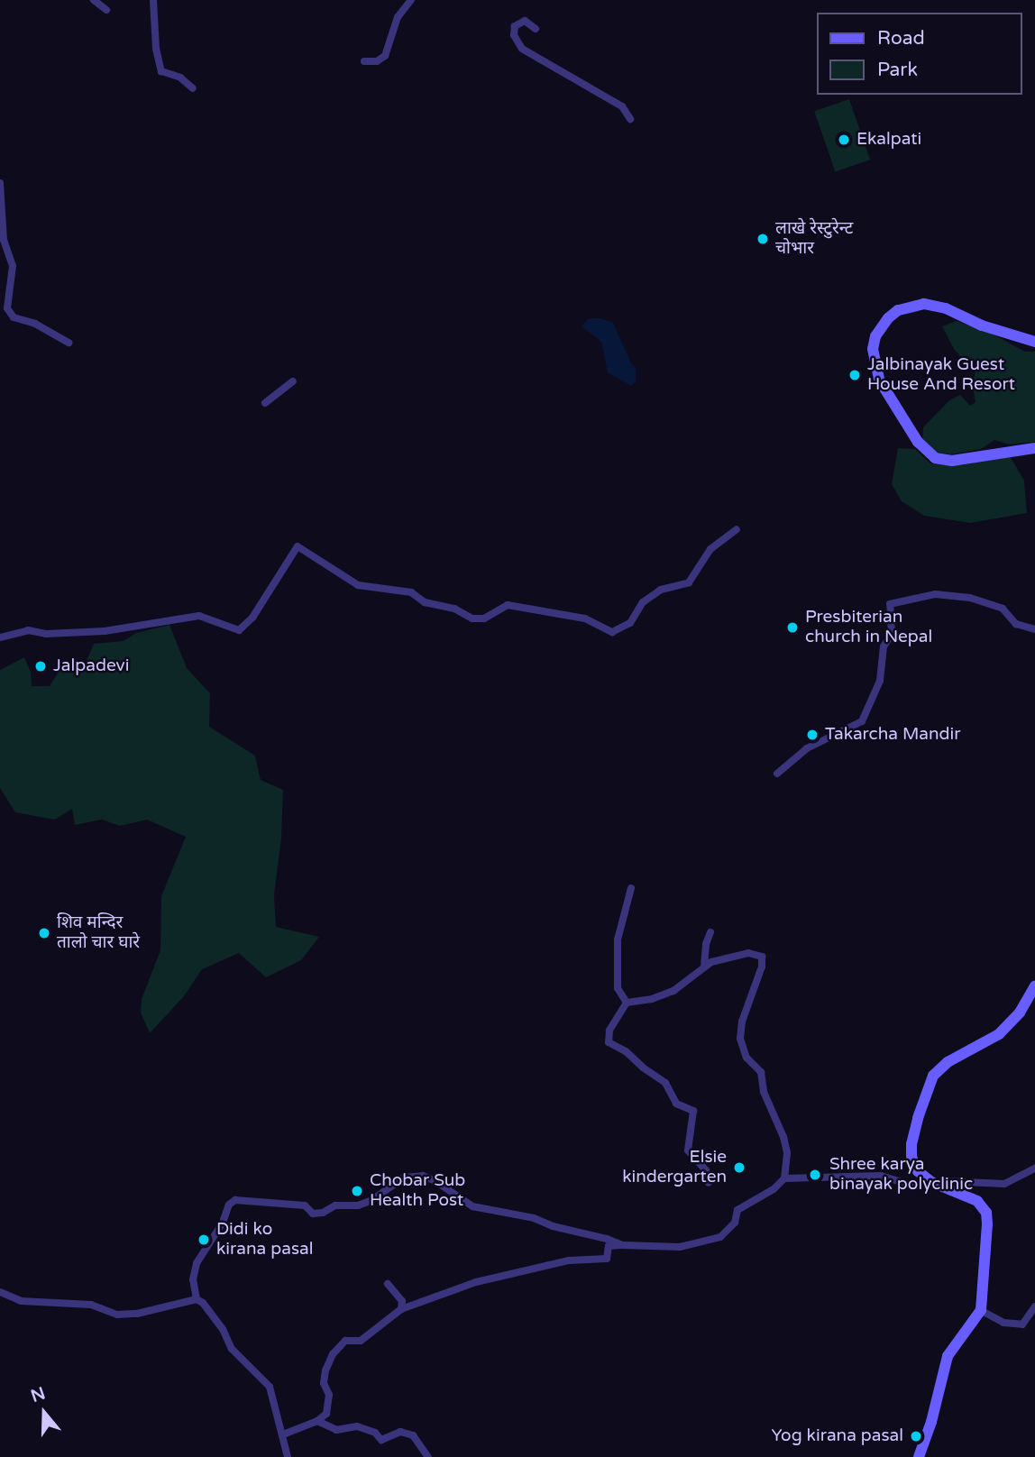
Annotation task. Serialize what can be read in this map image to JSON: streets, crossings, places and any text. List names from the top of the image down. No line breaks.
{"places":["Ekalpati","लाखे रेस्टुरेन्ट चोभार","Jalbinayak Guest House And Resort","Presbiterian church in Nepal","Jalpadevi","Takarcha Mandir","शिव मन्दिर तालो चार घारे","Elsie kindergarten","Shree karya binayak polyclinic","Chobar Sub Health Post","Didi ko kirana pasal","Yog kirana pasal"],"legend":["Road","Park"],"north":"top"}
